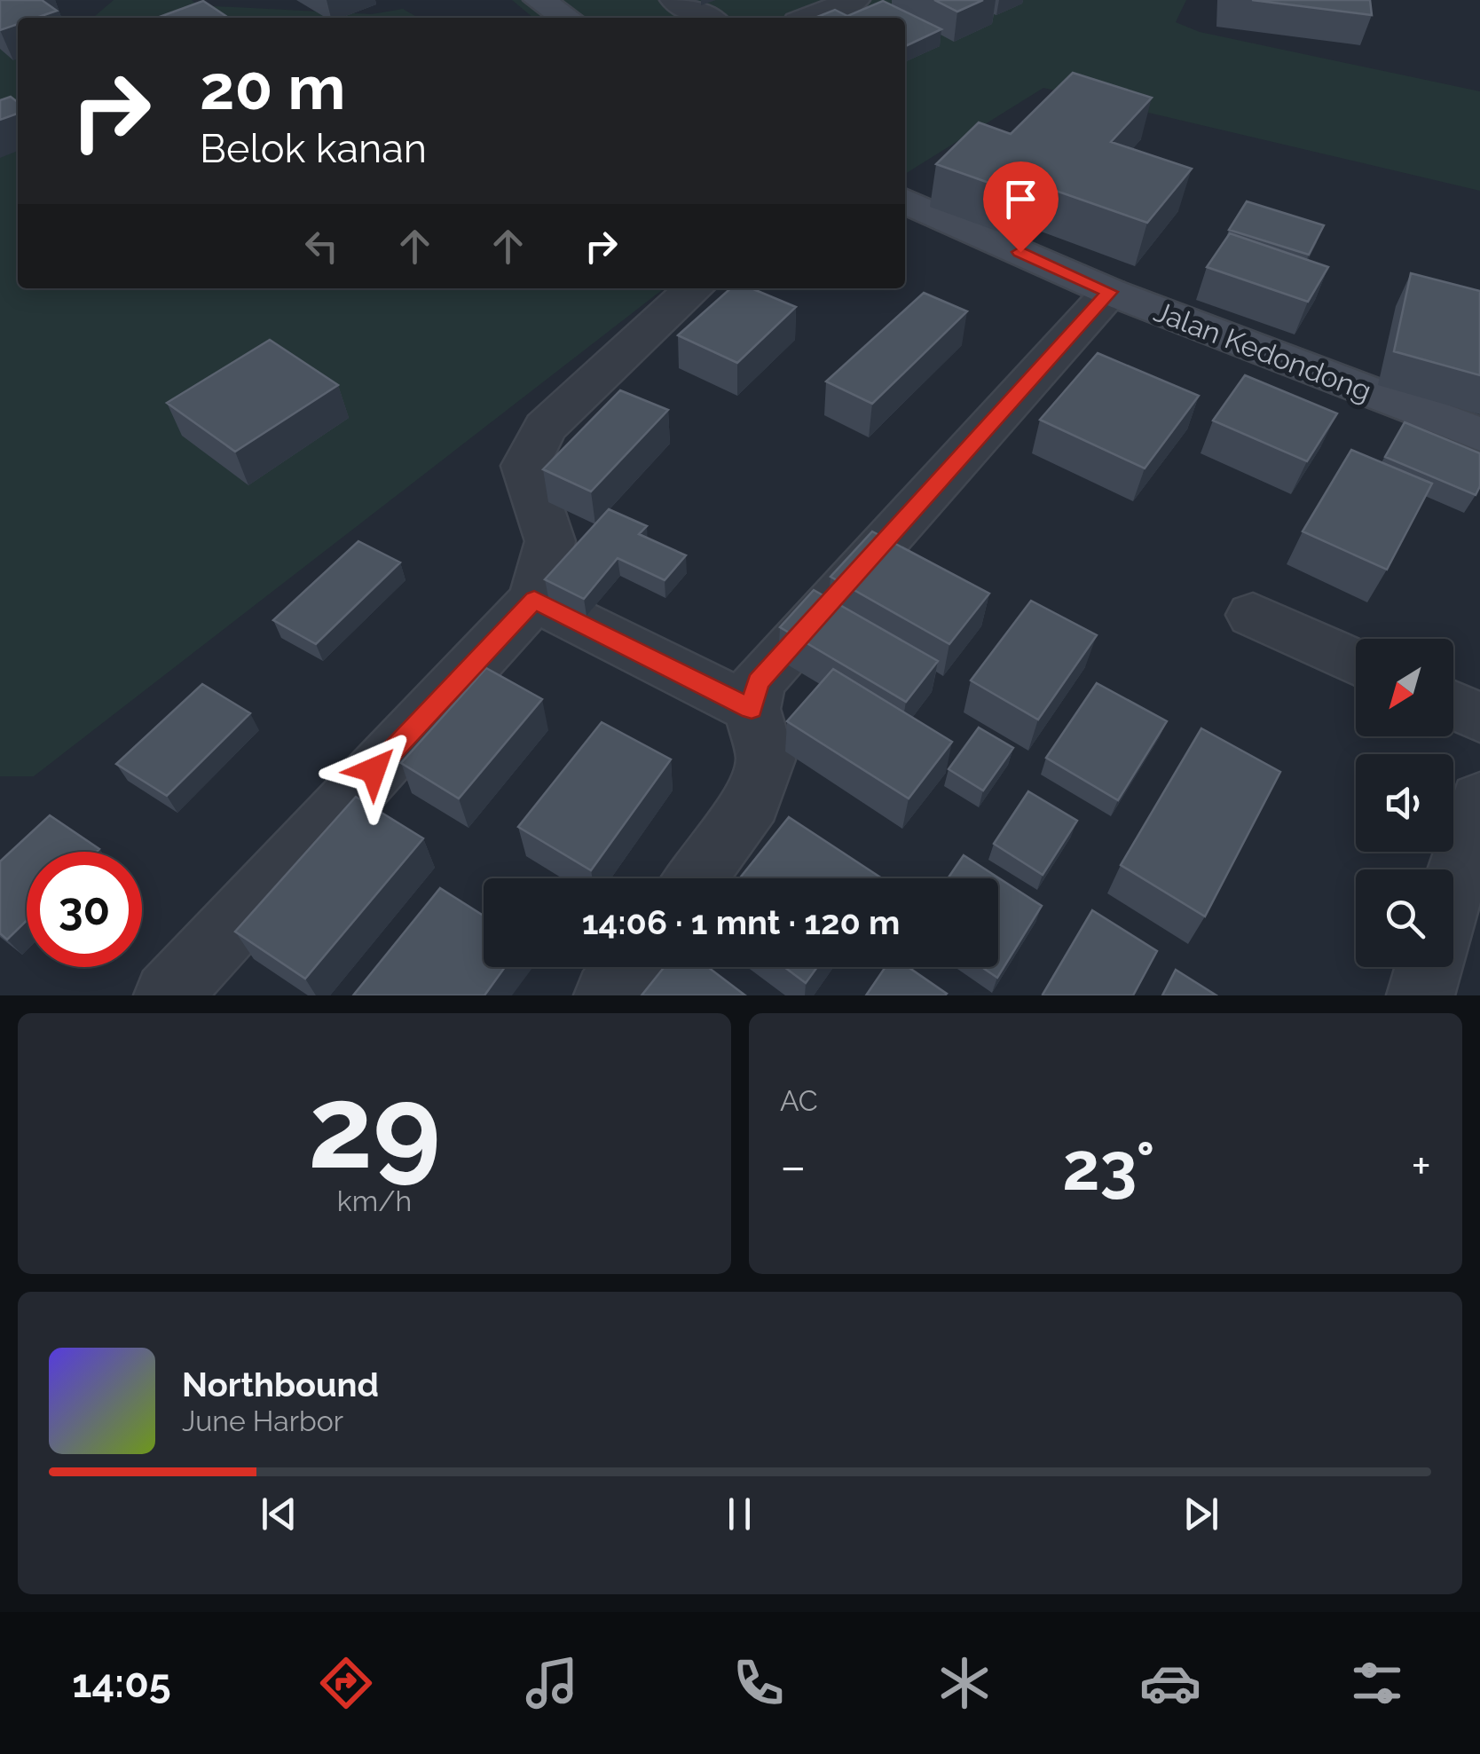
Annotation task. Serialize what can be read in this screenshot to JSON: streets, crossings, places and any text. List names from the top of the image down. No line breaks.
{"streets":{"street":["Jalan Kedondong"]},"north":"bottom left","page":{"turn":["20 m","Belok kanan"],"limit":"30","trip":"14:06 · 1 mnt · 120 m","tile":[["29","km/h"],"AC"],"heat":["−","23°","+"],"song":["Northbound","June Harbor"],"tabs":"14:05"}}
